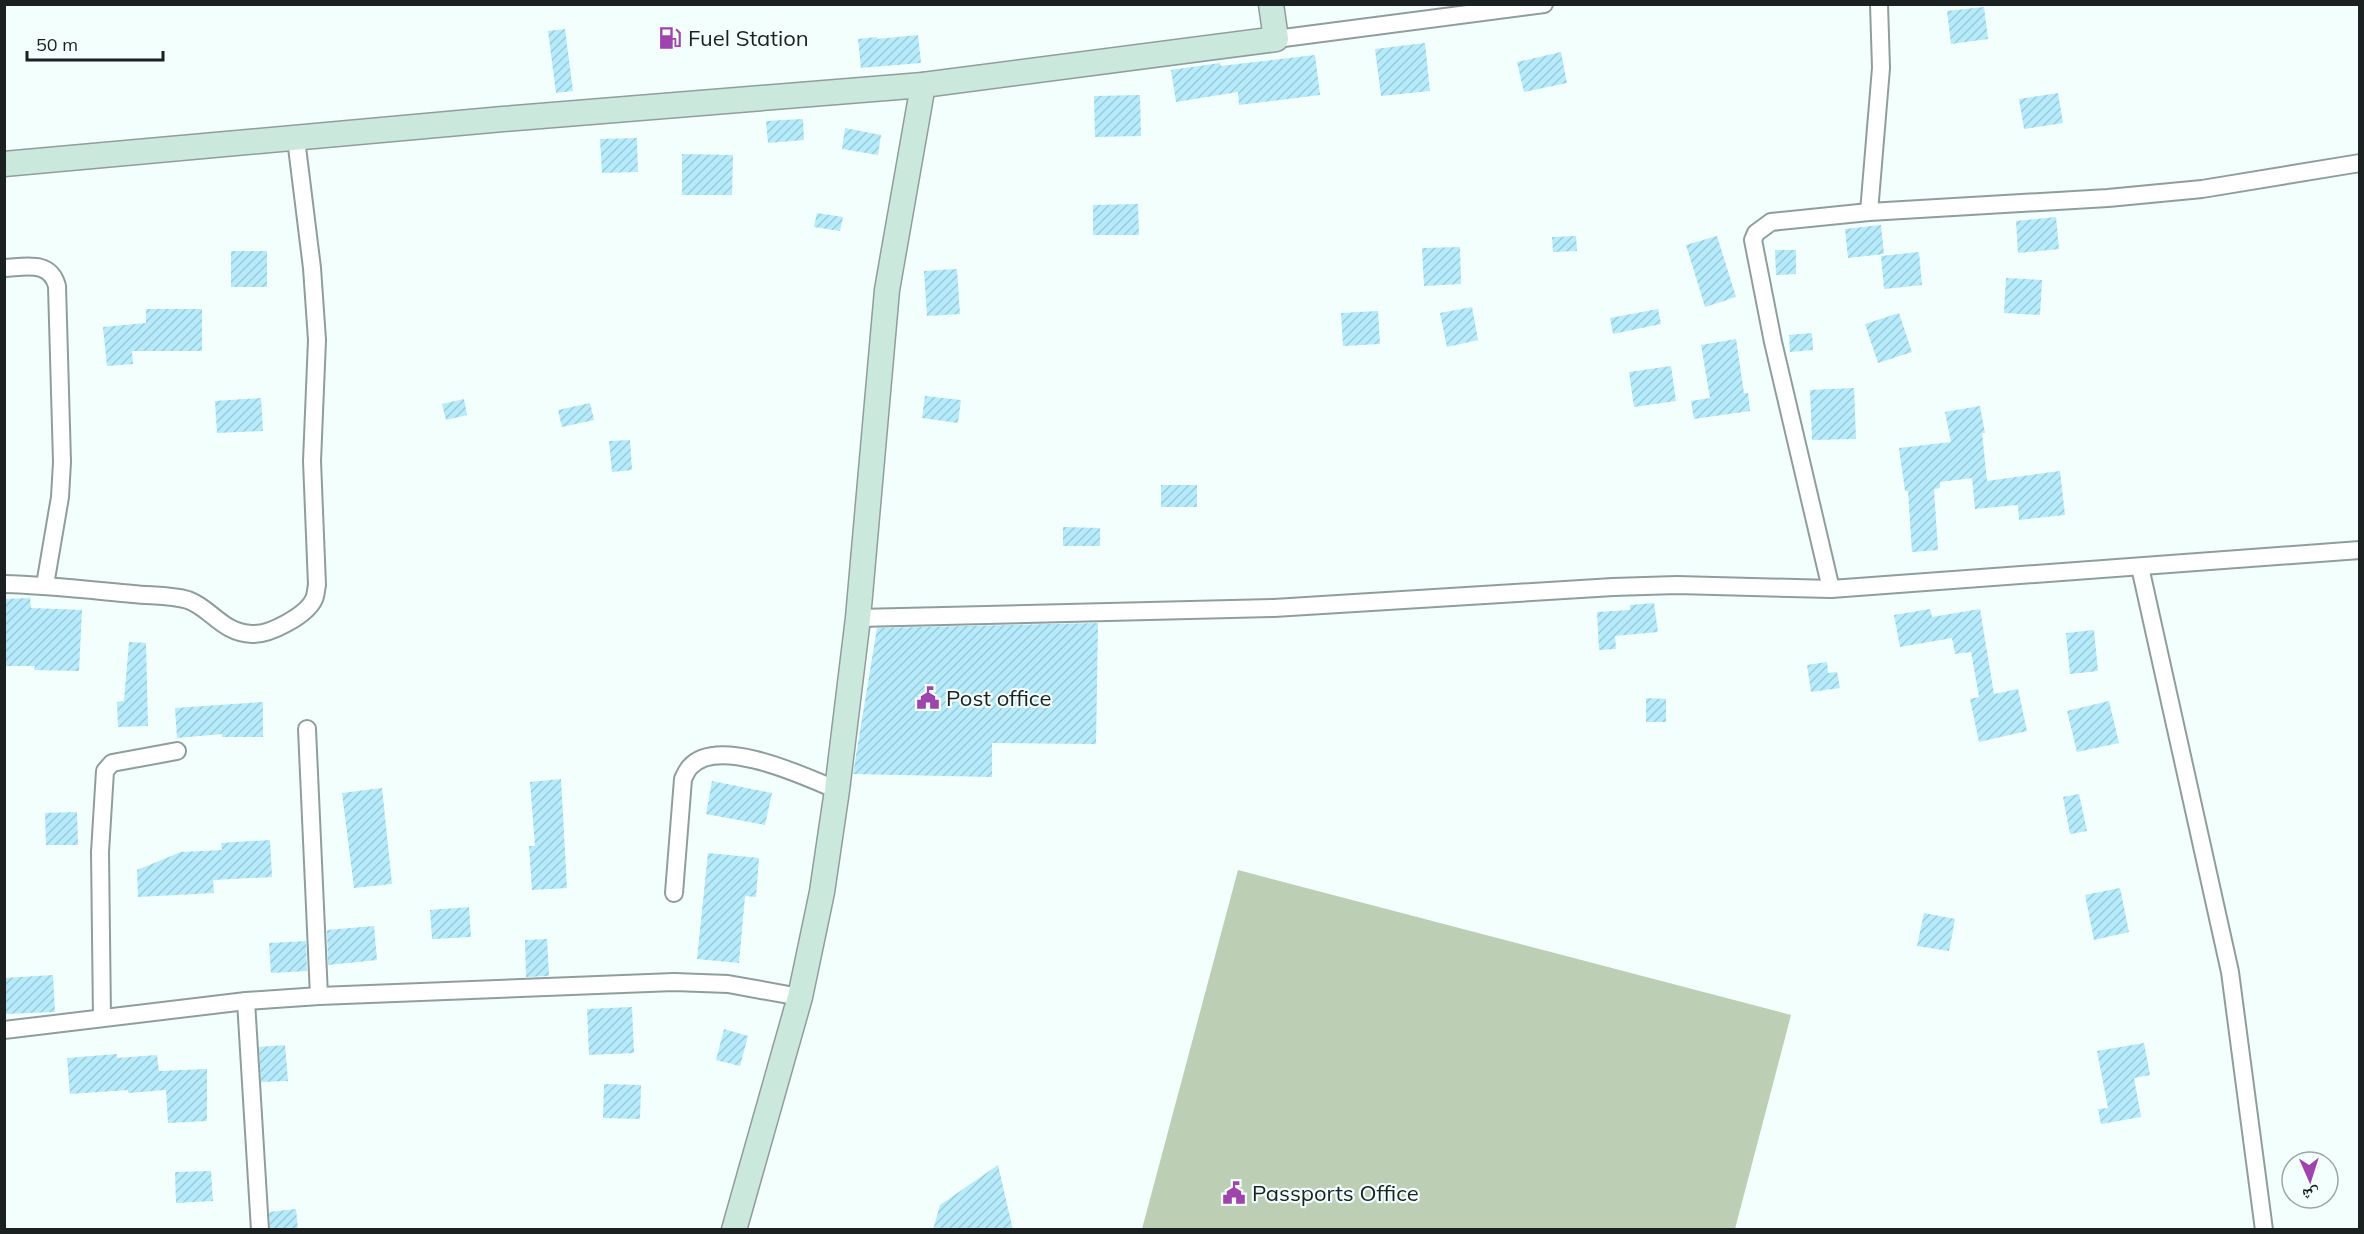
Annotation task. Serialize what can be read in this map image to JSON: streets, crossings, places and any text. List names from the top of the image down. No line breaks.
{"places":{"fuel station":["Fuel Station"],"public building":["Post office","Passports Office"]},"scale_bar":"50 m","north":"bottom"}
